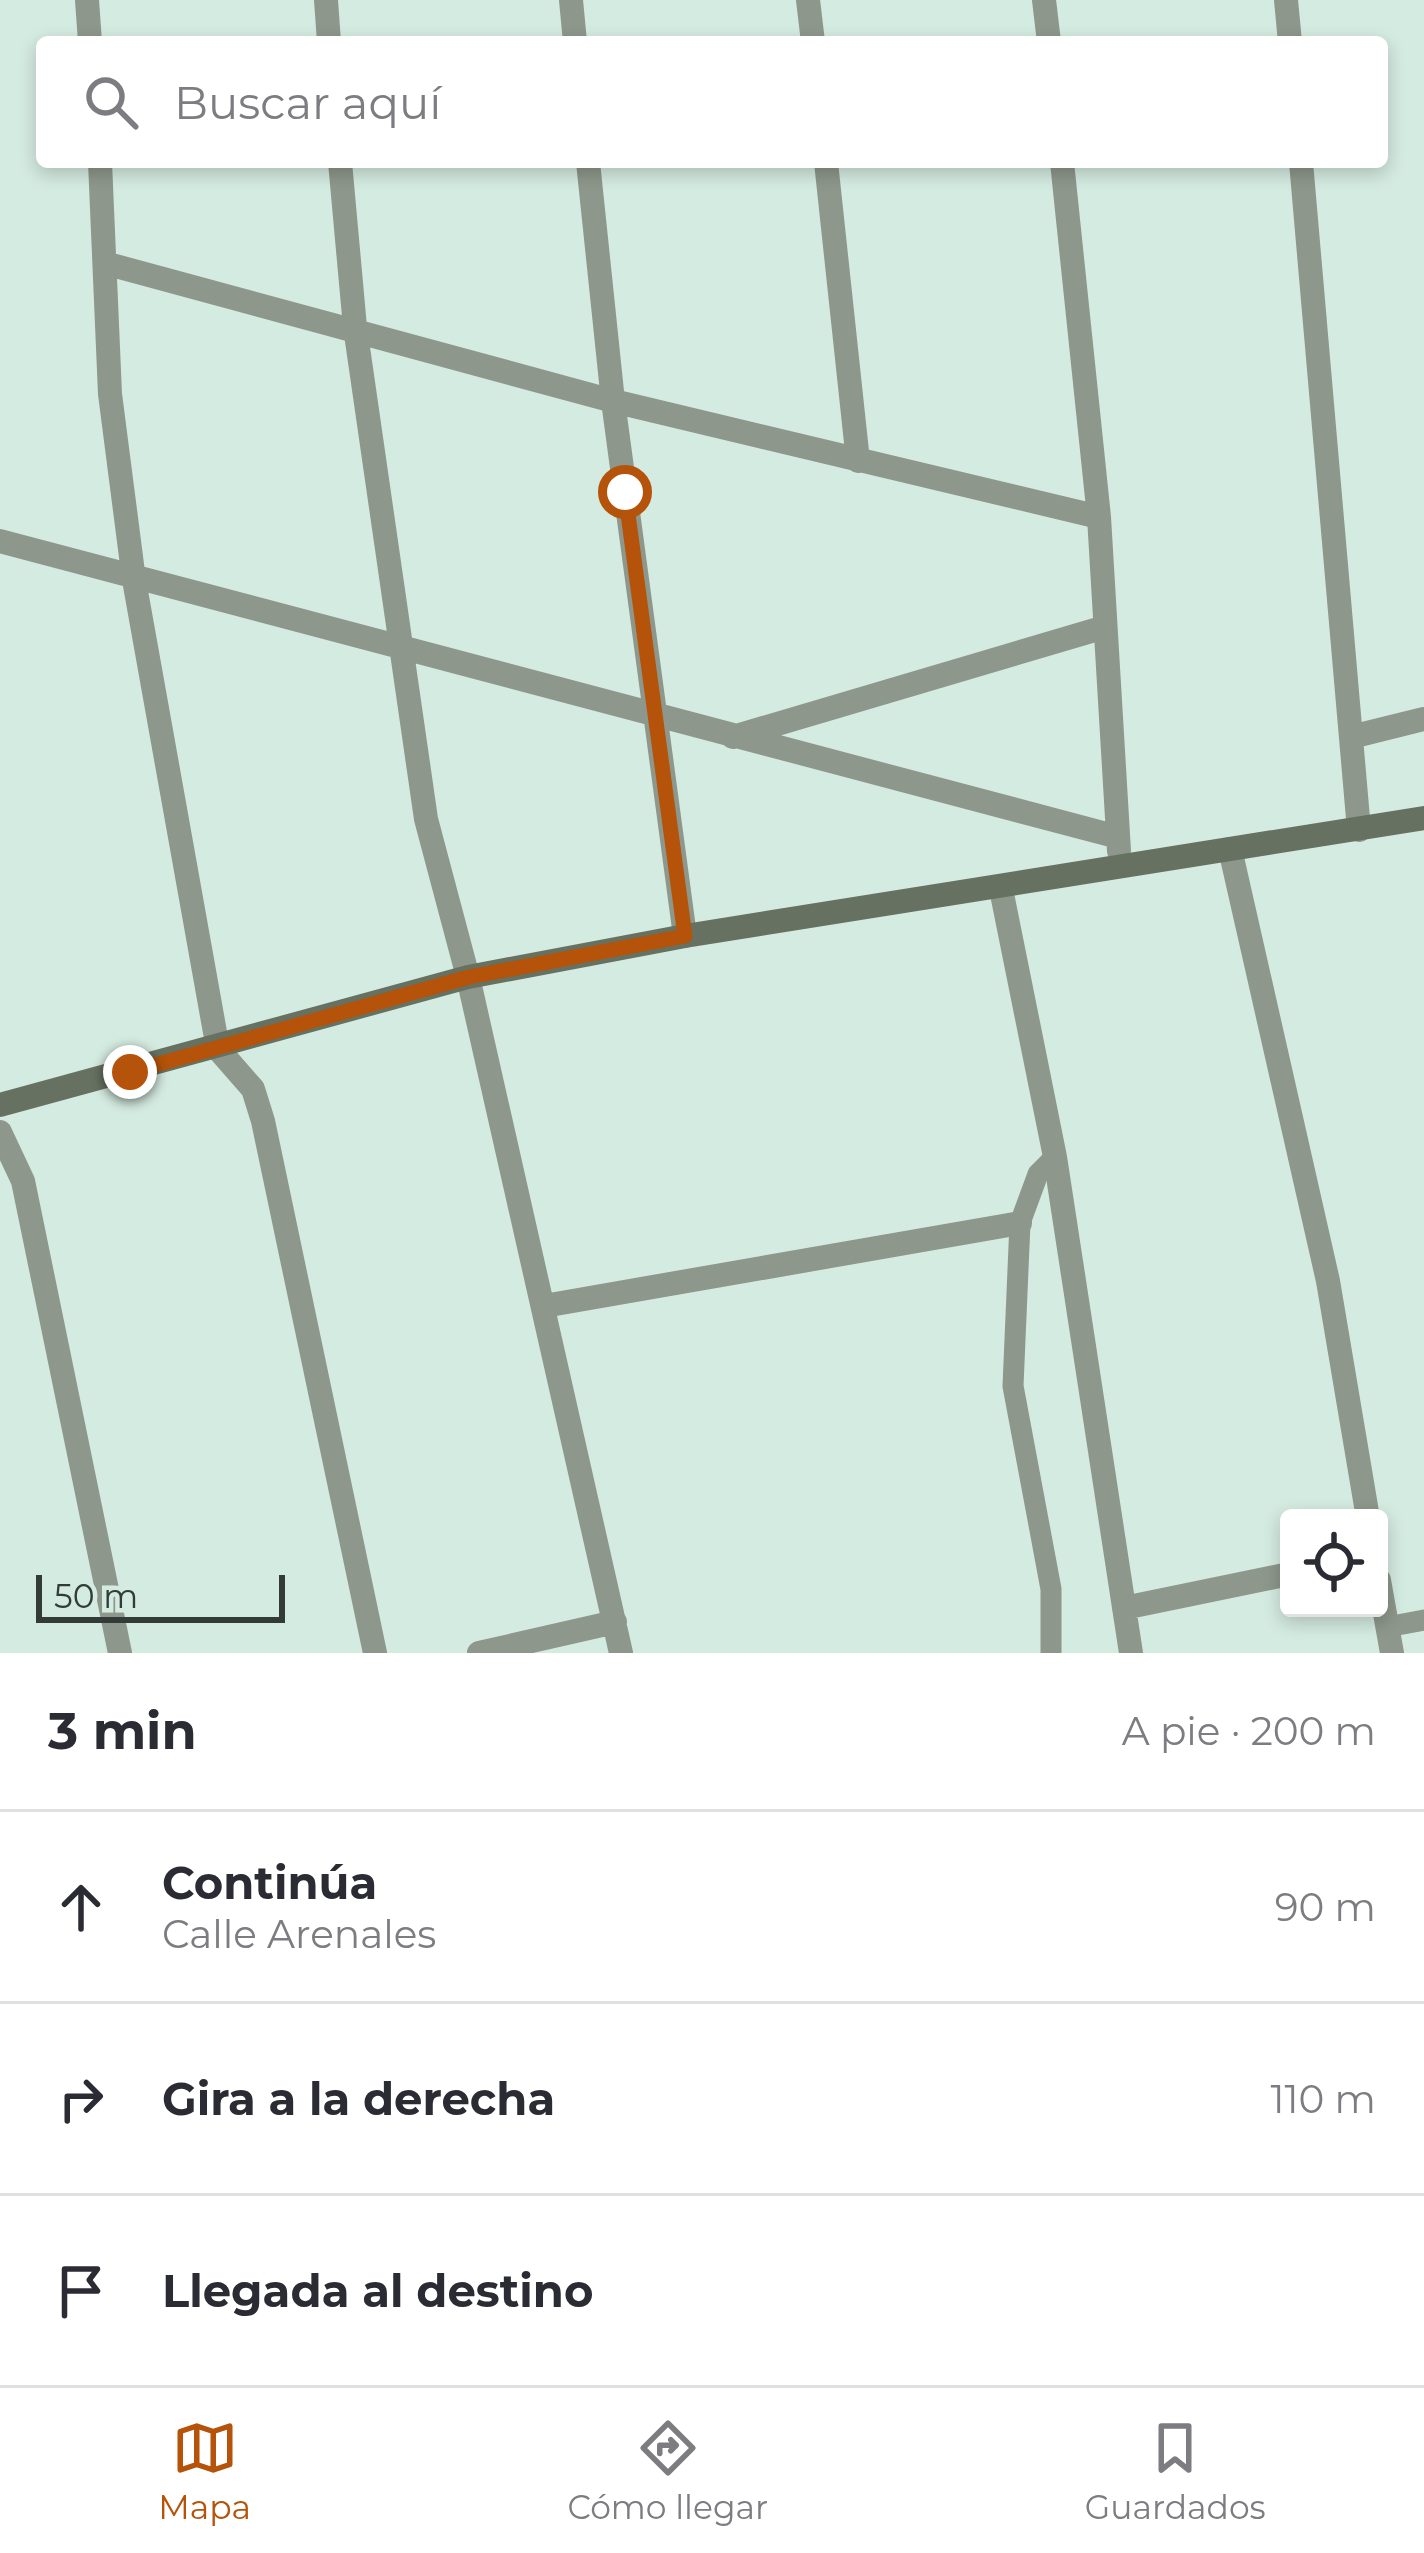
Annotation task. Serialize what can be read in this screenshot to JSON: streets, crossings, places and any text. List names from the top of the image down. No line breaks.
{"scale_bar":"50 m","page":{"search":"Buscar aquí","scale":"50 m","heading":["3 min","A pie · 200 m"],"list":[["Continúa","Calle Arenales","90 m"],["Gira a la derecha","110 m"],"Llegada al destino"],"nav":["Mapa","Cómo llegar","Guardados"]}}
